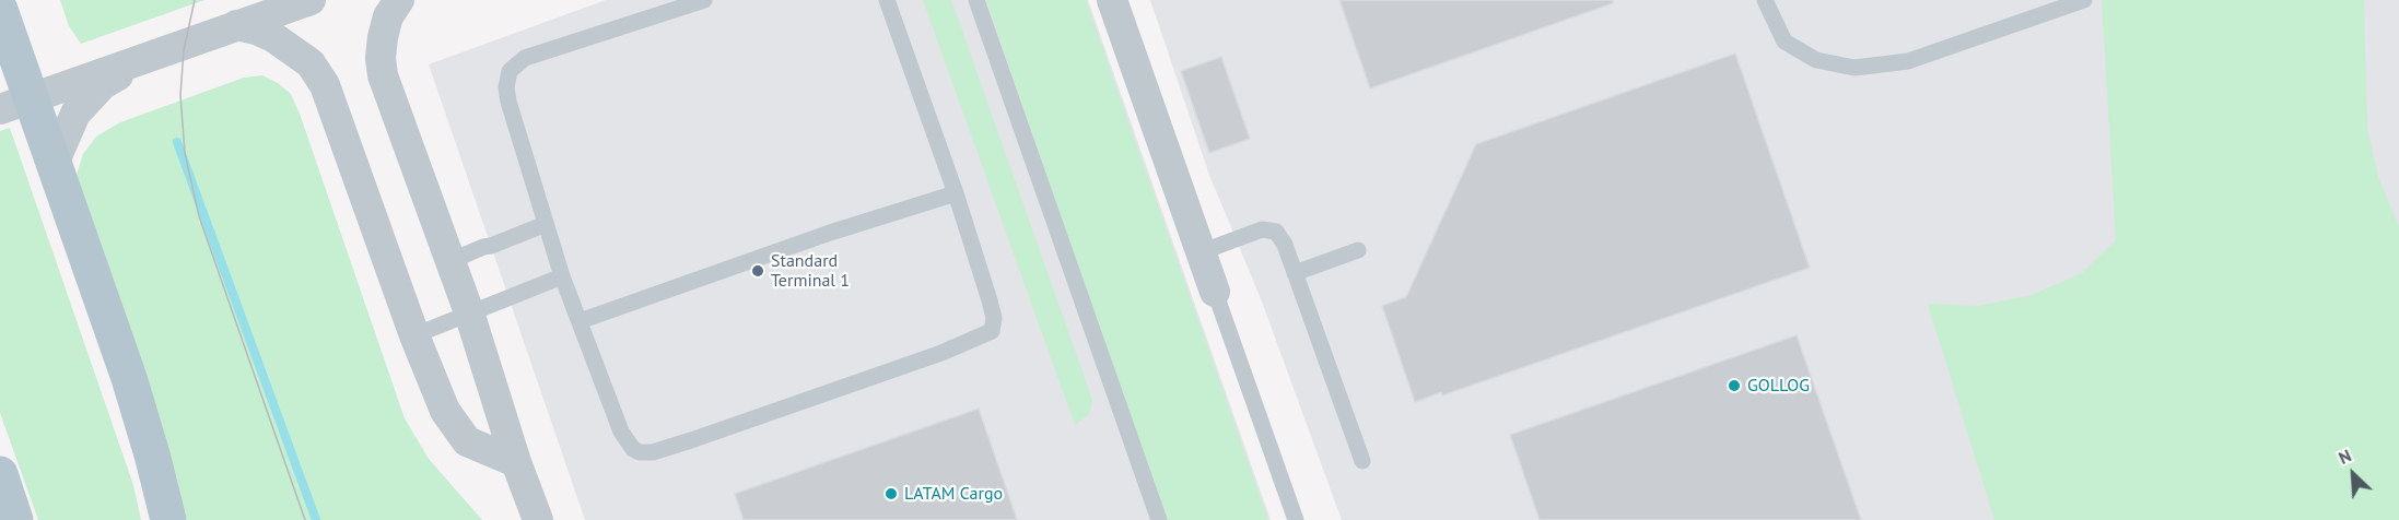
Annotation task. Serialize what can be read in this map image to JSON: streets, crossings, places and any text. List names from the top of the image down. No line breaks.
{"places":["Standard Terminal 1","GOLLOG","LATAM Cargo"],"north":"top left"}
